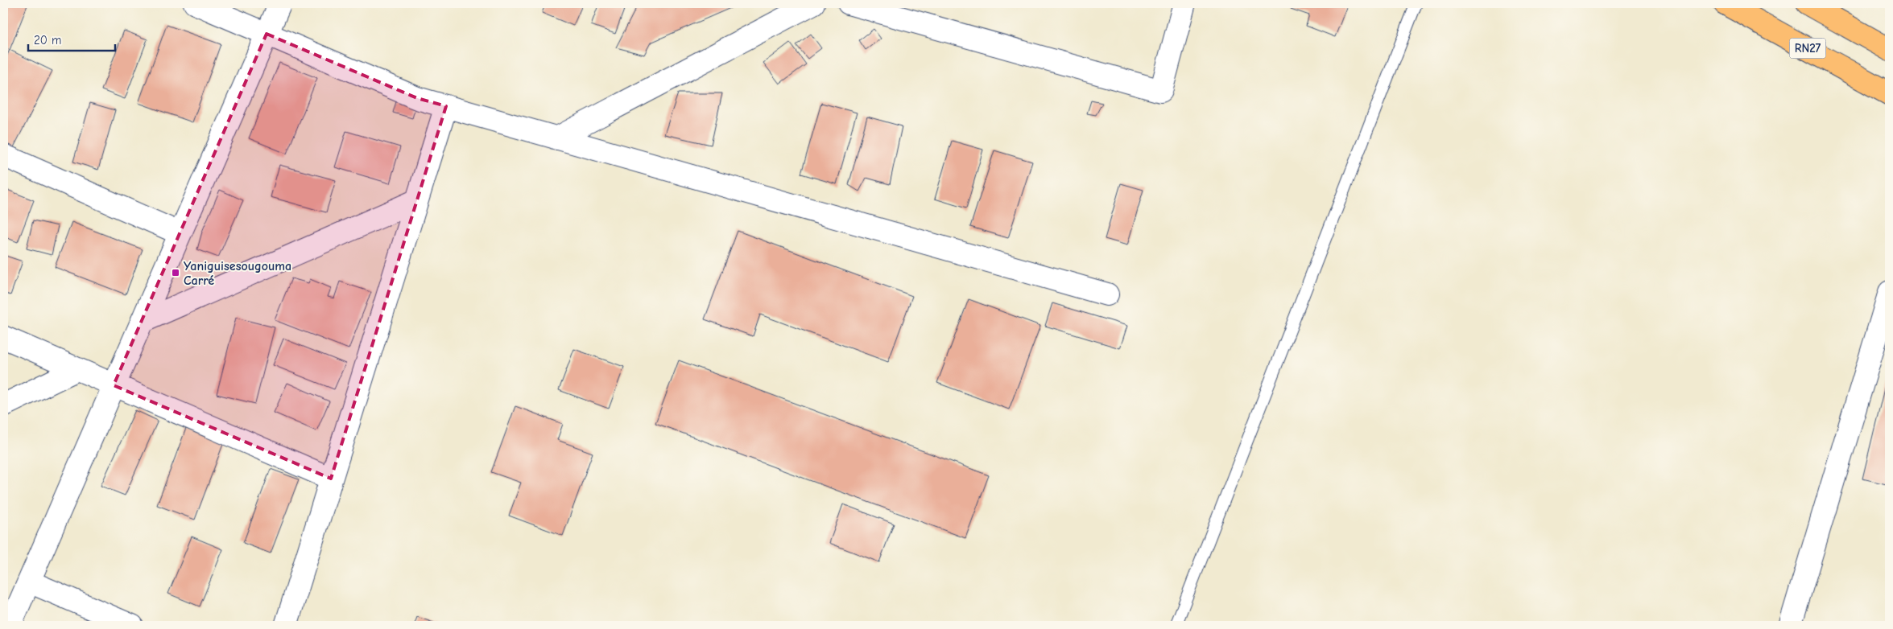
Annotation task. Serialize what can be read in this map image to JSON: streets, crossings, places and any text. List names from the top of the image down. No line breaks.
{"streets":{"main road":["RN27"]},"places":{"transit":["Yaniguisesougouma Carré"]},"scale_bar":"20 m"}
